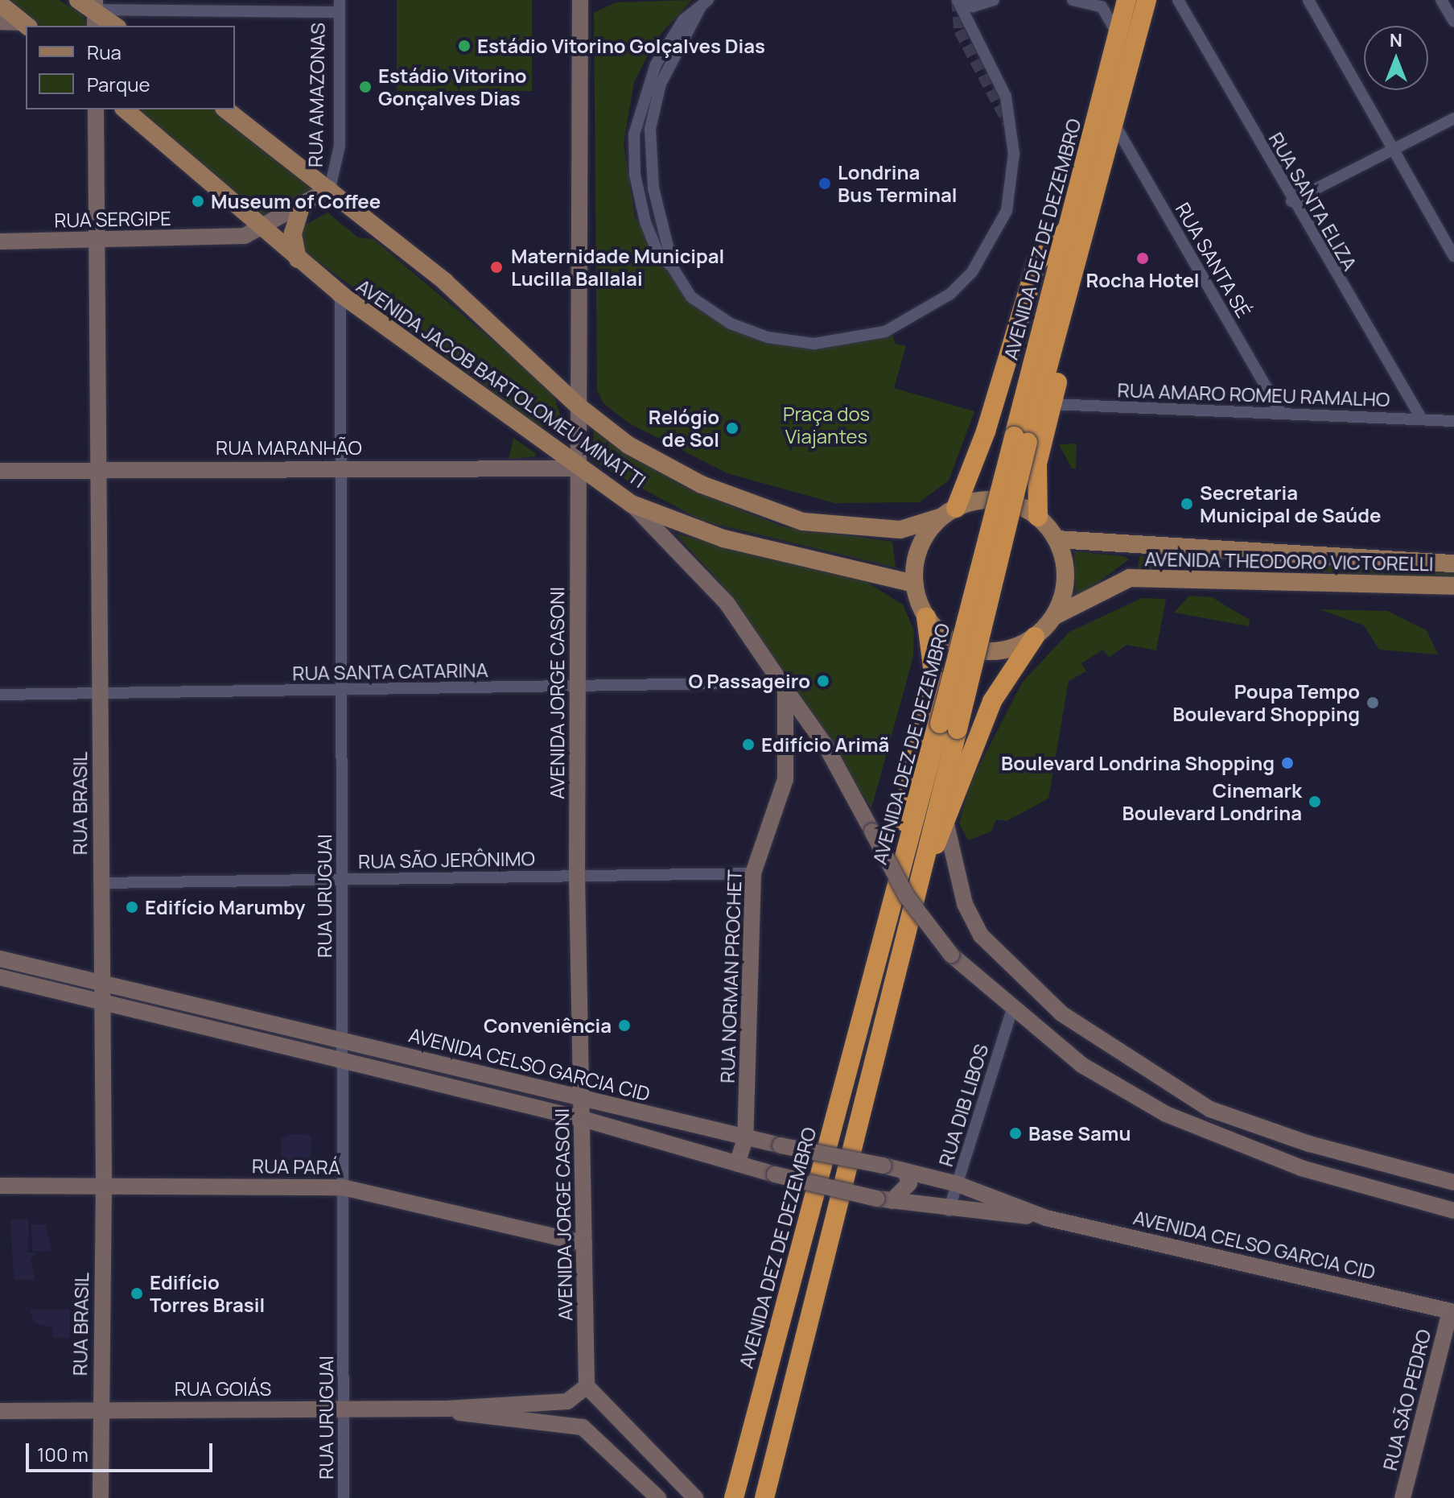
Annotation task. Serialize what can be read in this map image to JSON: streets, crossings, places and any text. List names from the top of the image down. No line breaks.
{"streets":{"highway":["AVENIDA DEZ DE DEZEMBRO"],"main road":["AVENIDA JACOB BARTOLOMEU MINATTI","AVENIDA THEODORO VICTORELLI"],"street":["RUA AMAZONAS","RUA SANTA ELIZA","RUA SERGIPE","RUA SANTA SÉ","RUA AMARO ROMEU RAMALHO","RUA MARANHÃO","RUA SANTA CATARINA","AVENIDA JORGE CASONI","RUA BRASIL","RUA SÃO JERÔNIMO","RUA URUGUAI","RUA NORMAN PROCHET","AVENIDA CELSO GARCIA CID","RUA DIB LIBOS","RUA PARÁ","RUA GOIÁS","RUA SÃO PEDRO"]},"crossings":[["RUA AMAZONAS","RUA SERGIPE"],["RUA AMAZONAS","AVENIDA JACOB BARTOLOMEU MINATTI"],["RUA SANTA ELIZA","RUA AMARO ROMEU RAMALHO"],["RUA SERGIPE","AVENIDA JACOB BARTOLOMEU MINATTI"],["RUA SERGIPE","RUA BRASIL"],["AVENIDA DEZ DE DEZEMBRO","RUA SANTA SÉ"],["RUA SANTA SÉ","RUA AMARO ROMEU RAMALHO"],["AVENIDA JACOB BARTOLOMEU MINATTI","RUA MARANHÃO"],["AVENIDA JACOB BARTOLOMEU MINATTI","AVENIDA THEODORO VICTORELLI"],["AVENIDA JACOB BARTOLOMEU MINATTI","AVENIDA JORGE CASONI"],["AVENIDA JACOB BARTOLOMEU MINATTI","RUA URUGUAI"],["RUA MARANHÃO","AVENIDA JORGE CASONI"],["RUA MARANHÃO","RUA BRASIL"],["RUA MARANHÃO","RUA URUGUAI"],["RUA SANTA CATARINA","AVENIDA JORGE CASONI"],["RUA SANTA CATARINA","RUA BRASIL"],["RUA SANTA CATARINA","RUA URUGUAI"],["RUA SANTA CATARINA","RUA NORMAN PROCHET"],["AVENIDA JORGE CASONI","RUA SÃO JERÔNIMO"],["AVENIDA JORGE CASONI","AVENIDA CELSO GARCIA CID"],["AVENIDA JORGE CASONI","RUA PARÁ"],["AVENIDA JORGE CASONI","RUA GOIÁS"],["RUA BRASIL","RUA SÃO JERÔNIMO"],["RUA BRASIL","AVENIDA CELSO GARCIA CID"],["RUA BRASIL","RUA PARÁ"],["RUA BRASIL","RUA GOIÁS"],["RUA SÃO JERÔNIMO","RUA URUGUAI"],["RUA SÃO JERÔNIMO","RUA NORMAN PROCHET"],["RUA URUGUAI","AVENIDA CELSO GARCIA CID"],["RUA URUGUAI","RUA PARÁ"],["RUA URUGUAI","RUA GOIÁS"],["RUA NORMAN PROCHET","AVENIDA CELSO GARCIA CID"],["AVENIDA CELSO GARCIA CID","RUA DIB LIBOS"],["AVENIDA CELSO GARCIA CID","RUA SÃO PEDRO"]],"parks":["Praça dos Viajantes"],"places":["Estádio Vitorino Golçalves Dias","Estádio Vitorino Gonçalves Dias","Londrina Bus Terminal","Museum of Coffee","Rocha Hotel","Maternidade Municipal Lucilla Ballalai","Relógio de Sol","Secretaria Municipal de Saúde","O Passageiro","Poupa Tempo Boulevard Shopping","Edifício Arimã","Boulevard Londrina Shopping","Cinemark Boulevard Londrina","Edifício Marumby","Conveniência","Base Samu","Edifício Torres Brasil"],"legend":["Rua","Parque"],"scale_bar":"100 m","north":"top"}
